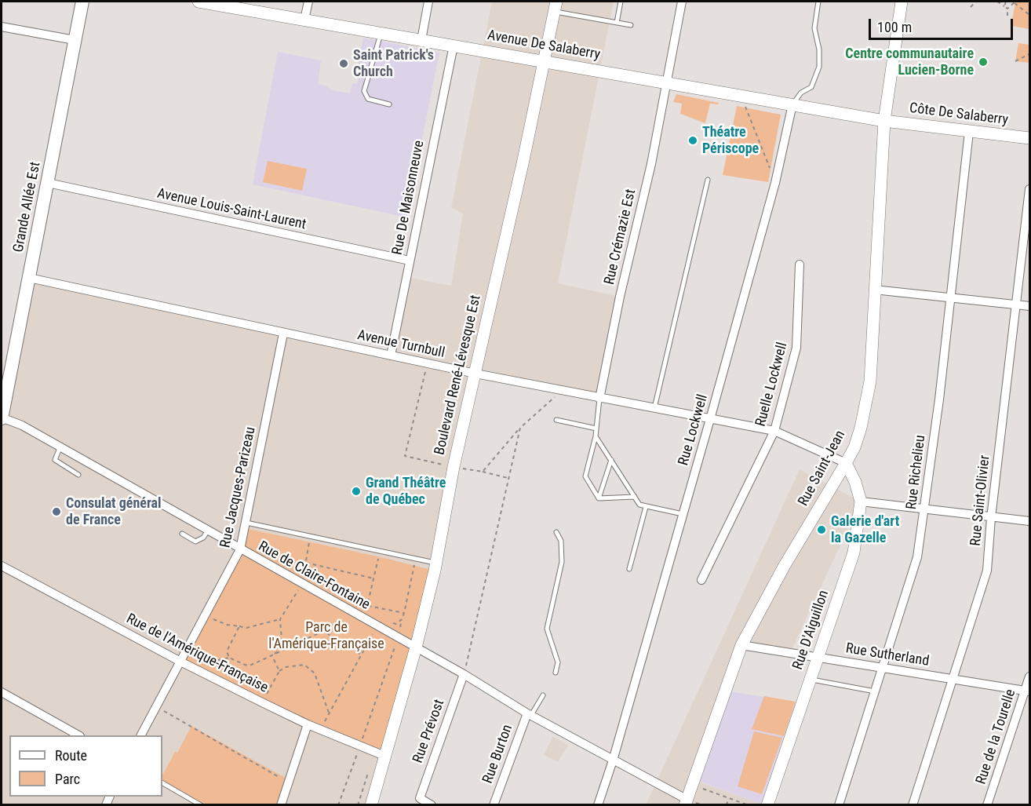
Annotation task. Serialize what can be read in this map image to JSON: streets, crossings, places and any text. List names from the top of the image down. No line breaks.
{"streets":{"main road":["Avenue De Salaberry","Côte De Salaberry","Grande Allée Est","Boulevard René-Lévesque Est","Rue Saint-Jean","Rue D'Aiguillon"],"street":["Rue De Maisonneuve","Avenue Louis-Saint-Laurent","Rue Crémazie Est","Avenue Turnbull","Ruelle Lockwell","Rue Lockwell","Rue Richelieu","Rue Jacques-Parizeau","Rue Saint-Olivier","Rue de Claire-Fontaine","Rue de l'Amérique-Française","Rue Sutherland","Rue Prévost","Rue de la Tourelle","Rue Burton"]},"crossings":[["Avenue De Salaberry","Côte De Salaberry"],["Avenue De Salaberry","Rue De Maisonneuve"],["Avenue De Salaberry","Rue Crémazie Est"],["Avenue De Salaberry","Boulevard René-Lévesque Est"],["Avenue De Salaberry","Rue Lockwell"],["Avenue De Salaberry","Rue Saint-Jean"],["Côte De Salaberry","Rue Saint-Jean"],["Côte De Salaberry","Rue Richelieu"],["Rue De Maisonneuve","Avenue Louis-Saint-Laurent"],["Rue De Maisonneuve","Avenue Turnbull"],["Grande Allée Est","Avenue Louis-Saint-Laurent"],["Grande Allée Est","Avenue Turnbull"],["Grande Allée Est","Rue de Claire-Fontaine"],["Rue Crémazie Est","Avenue Turnbull"],["Avenue Turnbull","Boulevard René-Lévesque Est"],["Avenue Turnbull","Ruelle Lockwell"],["Avenue Turnbull","Rue Lockwell"],["Avenue Turnbull","Rue Saint-Jean"],["Avenue Turnbull","Rue Jacques-Parizeau"],["Avenue Turnbull","Rue D'Aiguillon"],["Boulevard René-Lévesque Est","Rue de Claire-Fontaine"],["Boulevard René-Lévesque Est","Rue de l'Amérique-Française"],["Rue Lockwell","Rue de Claire-Fontaine"],["Rue Saint-Jean","Rue de Claire-Fontaine"],["Rue Saint-Jean","Rue D'Aiguillon"],["Rue Saint-Jean","Rue Sutherland"],["Rue Richelieu","Rue Sutherland"],["Rue Jacques-Parizeau","Rue de Claire-Fontaine"],["Rue Jacques-Parizeau","Rue de l'Amérique-Française"],["Rue Saint-Olivier","Rue Sutherland"],["Rue de Claire-Fontaine","Rue Prévost"],["Rue de Claire-Fontaine","Rue Burton"],["Rue D'Aiguillon","Rue Sutherland"],["Rue Sutherland","Rue de la Tourelle"]],"parks":["Parc de l'Amérique-Française"],"places":["Centre communautaire Lucien-Borne","Saint Patrick's Church","Théatre Périscope","Grand Théâtre de Québec","Consulat général de France","Galerie d'art la Gazelle"],"legend":["Route","Parc"],"scale_bar":"100 m"}
